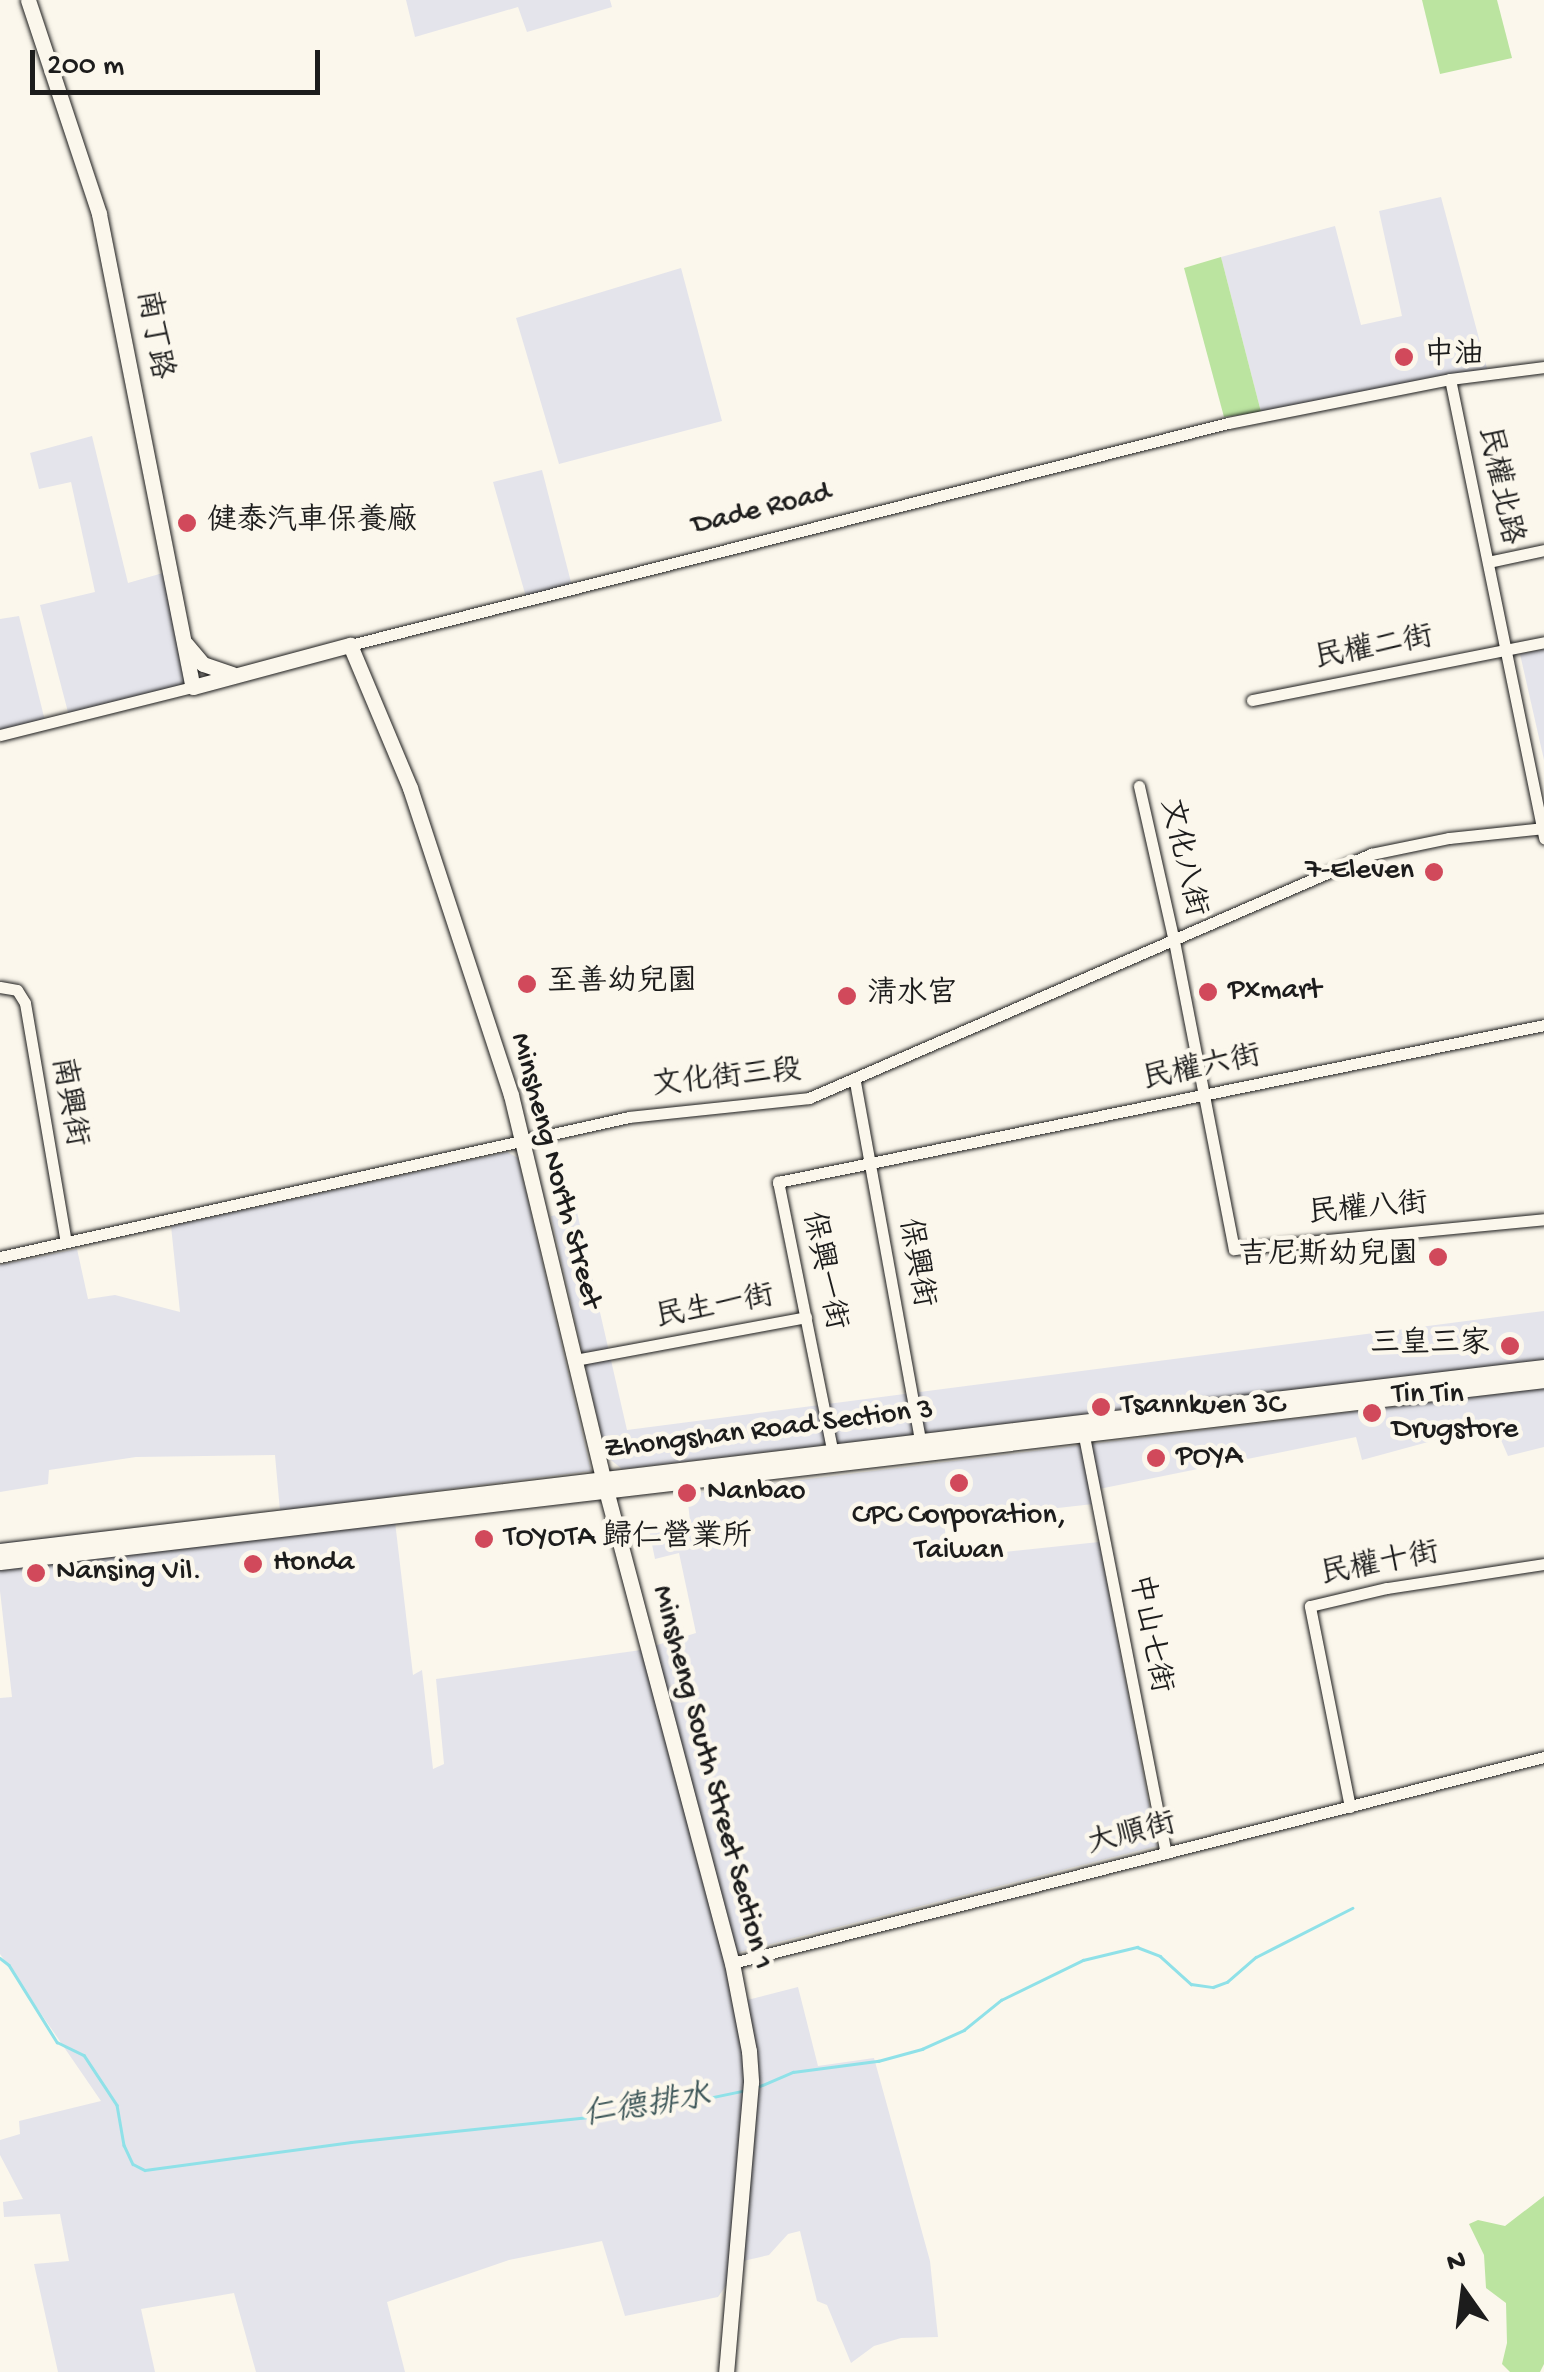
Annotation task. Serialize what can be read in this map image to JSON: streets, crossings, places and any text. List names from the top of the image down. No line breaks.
{"streets":{"street":["南丁路","民權北路","Dade Road","民權二街","文化八街","民權六街","文化街三段","南興街","Minsheng North Street","民權八街","保興街","保興一街","民生一街","Zhongshan Road Section 3","民權十街","中山七街","Minsheng South Street Section 1","大順街"]},"crossings":[["南丁路","Dade Road"],["民權北路","Dade Road"],["民權北路","民權二街"],["民權北路","文化街三段"],["Dade Road","Minsheng North Street"],["文化八街","民權六街"],["文化八街","文化街三段"],["文化八街","民權八街"],["民權六街","民權八街"],["民權六街","保興街"],["民權六街","保興一街"],["文化街三段","南興街"],["文化街三段","Minsheng North Street"],["文化街三段","保興街"],["Minsheng North Street","民生一街"],["Minsheng North Street","Zhongshan Road Section 3"],["Minsheng North Street","Minsheng South Street Section 1"],["保興街","保興一街"],["保興街","Zhongshan Road Section 3"],["保興一街","民生一街"],["保興一街","Zhongshan Road Section 3"],["Zhongshan Road Section 3","中山七街"],["Zhongshan Road Section 3","Minsheng South Street Section 1"],["民權十街","大順街"],["中山七街","大順街"],["Minsheng South Street Section 1","大順街"]],"water":["仁德排水"],"places":["中油","健泰汽車保養廠","7-Eleven","至善幼兒園","Pxmart","清水宮","吉尼斯幼兒園","三皇三家","Tsannkuen 3C","Tin Tin Drugstore","POYA","CPC Corporation, Taiwan","Nanbao","TOYOTA 歸仁營業所","Honda","Nansing Vil."],"scale_bar":"200 m","north":"top"}
